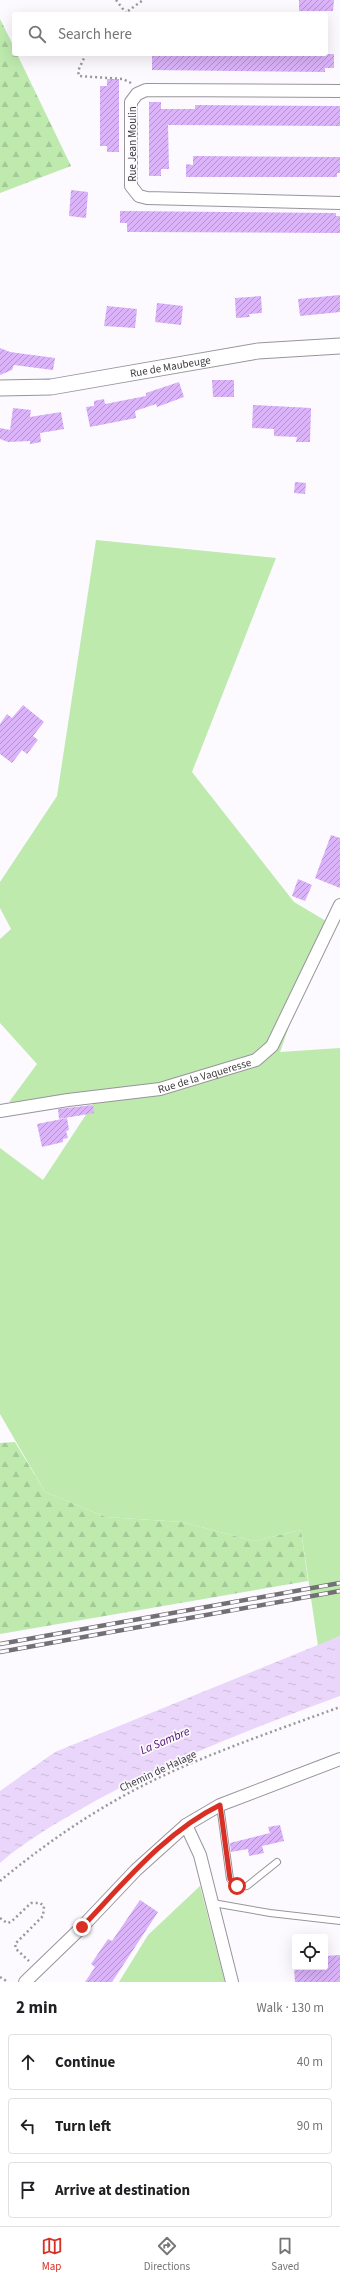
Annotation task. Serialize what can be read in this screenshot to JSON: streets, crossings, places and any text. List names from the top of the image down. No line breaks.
{"streets":{"street":["Rue Jean Moulin","Rue de Maubeuge","Rue de la Vaqueresse"],"path":["Chemin de Halage"]},"water":["La Sambre"],"page":{"search":"Search here","heading":["2 min","Walk · 130 m"],"list":[["Continue","40 m"],["Turn left","90 m"],"Arrive at destination"],"nav":["Map","Directions","Saved"]}}
